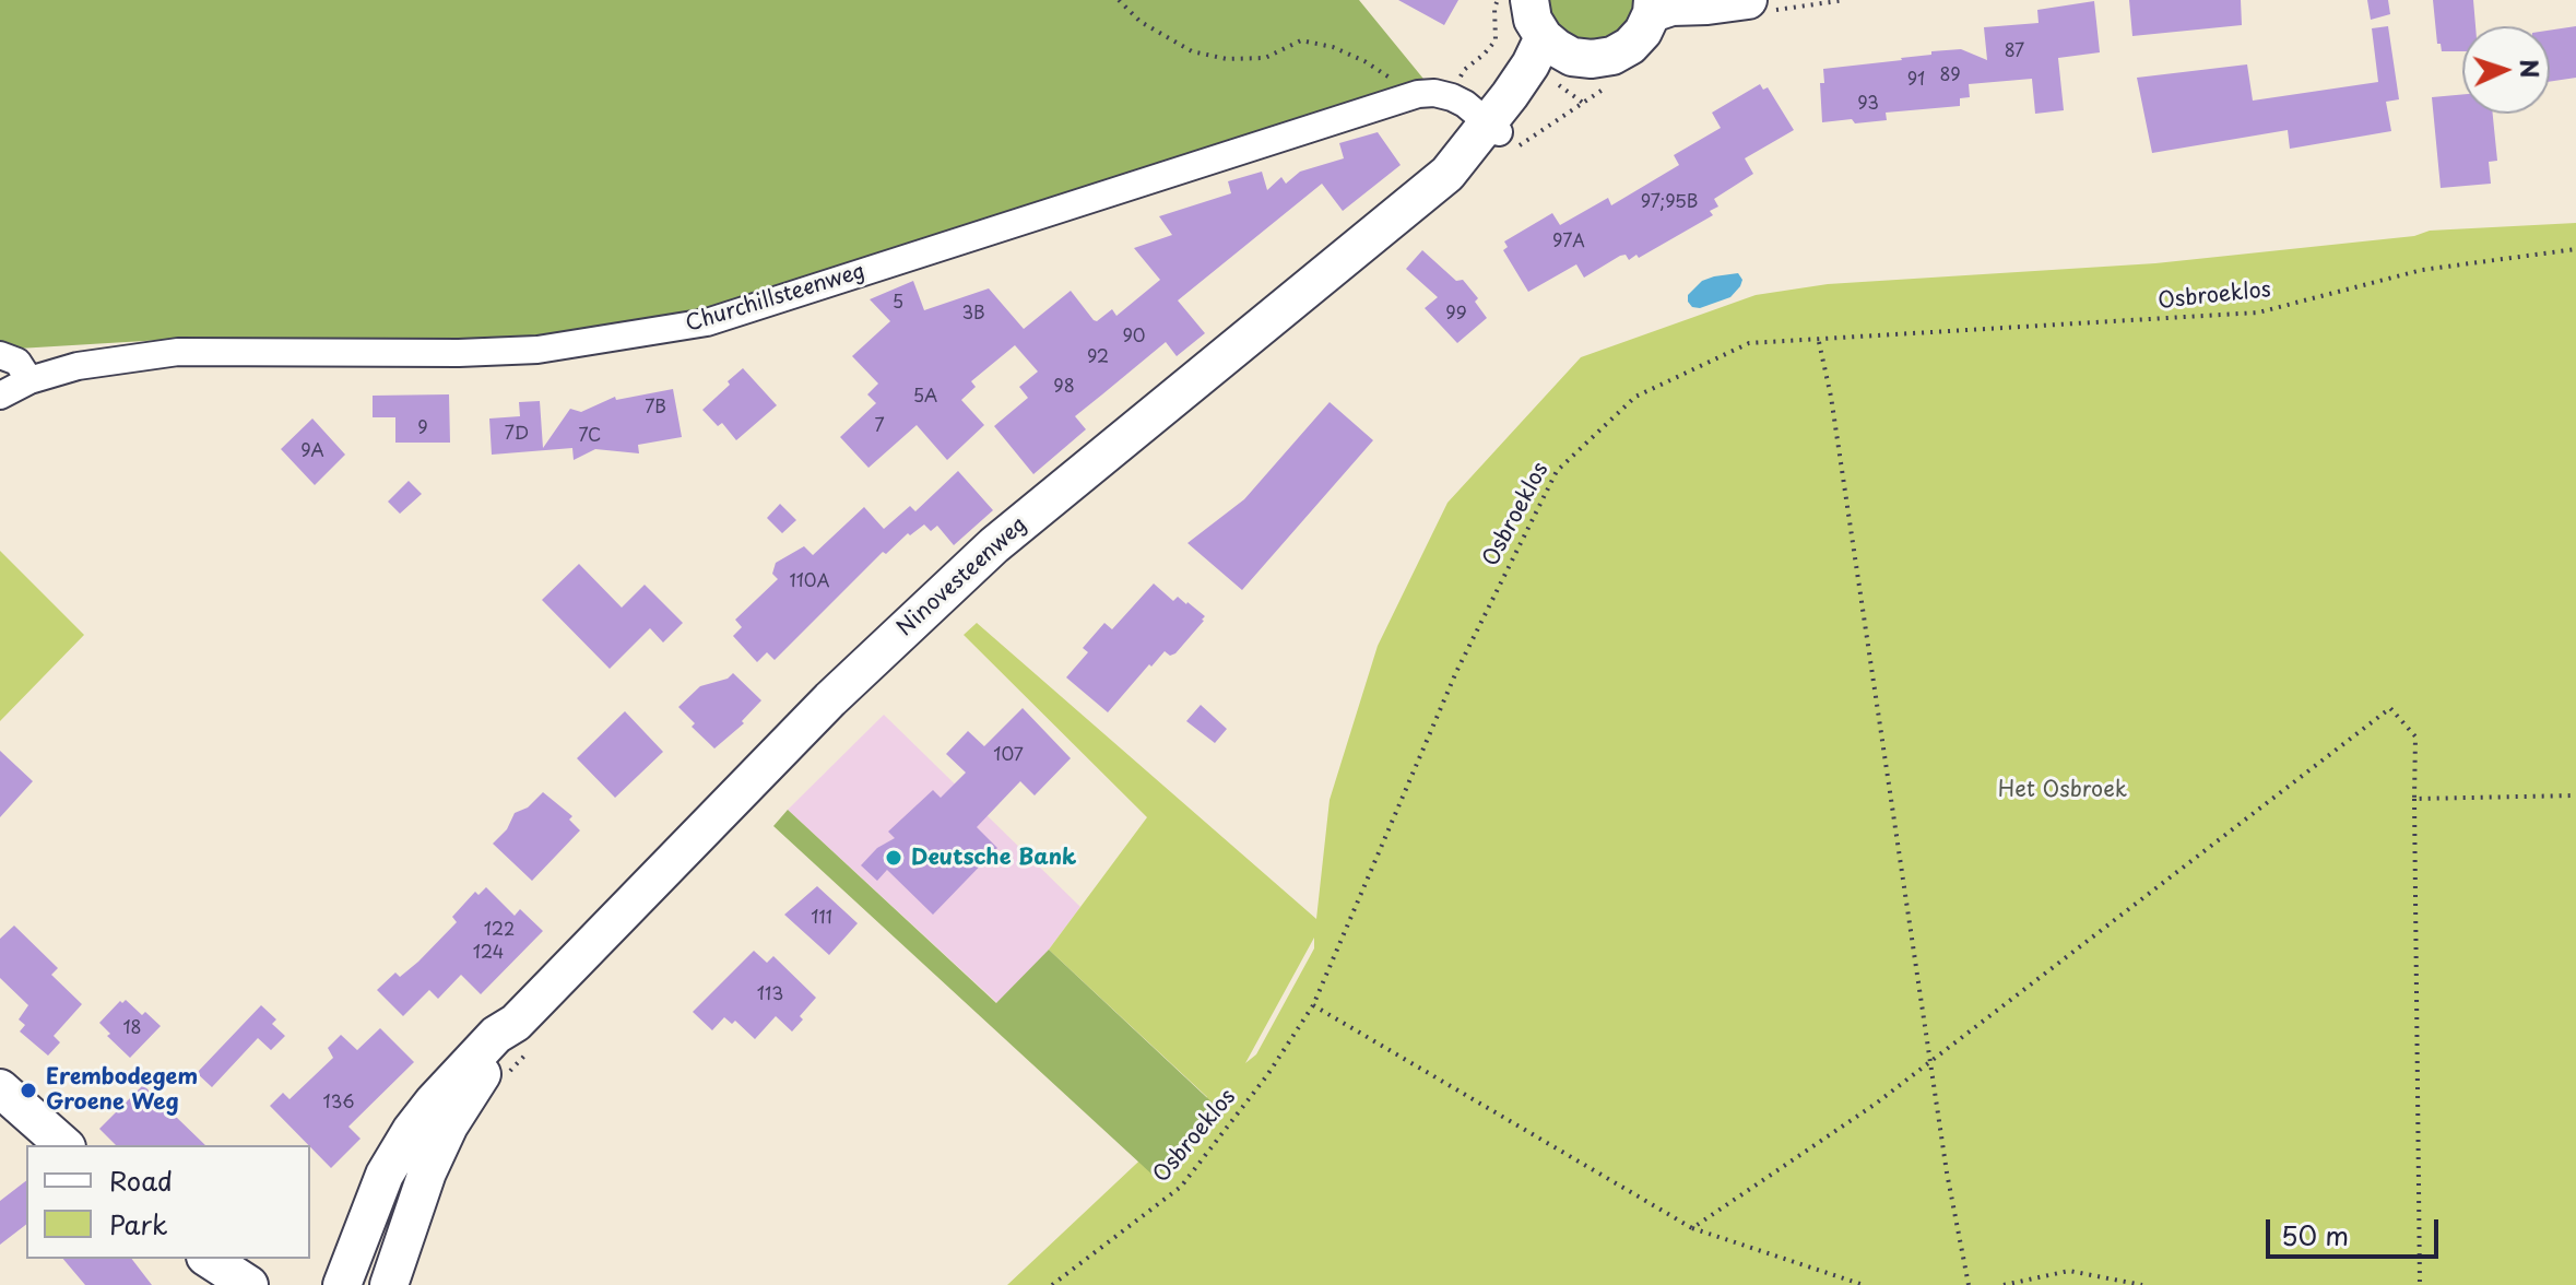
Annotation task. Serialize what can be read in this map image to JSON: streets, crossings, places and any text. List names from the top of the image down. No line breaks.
{"streets":{"main road":["Ninovesteenweg"],"street":["Churchillsteenweg"],"path":["Osbroeklos"]},"crossings":[["Churchillsteenweg","Ninovesteenweg"]],"parks":["Het Osbroek"],"places":["Deutsche Bank","Erembodegem Groene Weg"],"house_numbers":["87","89","91","93","97;95B","97A","5","3B","99","90","92","98","5A","7B","7","9","7D","7C","9A","110A","107","111","122","124","113","18","136"],"legend":["Road","Park"],"scale_bar":"50 m","north":"right"}
